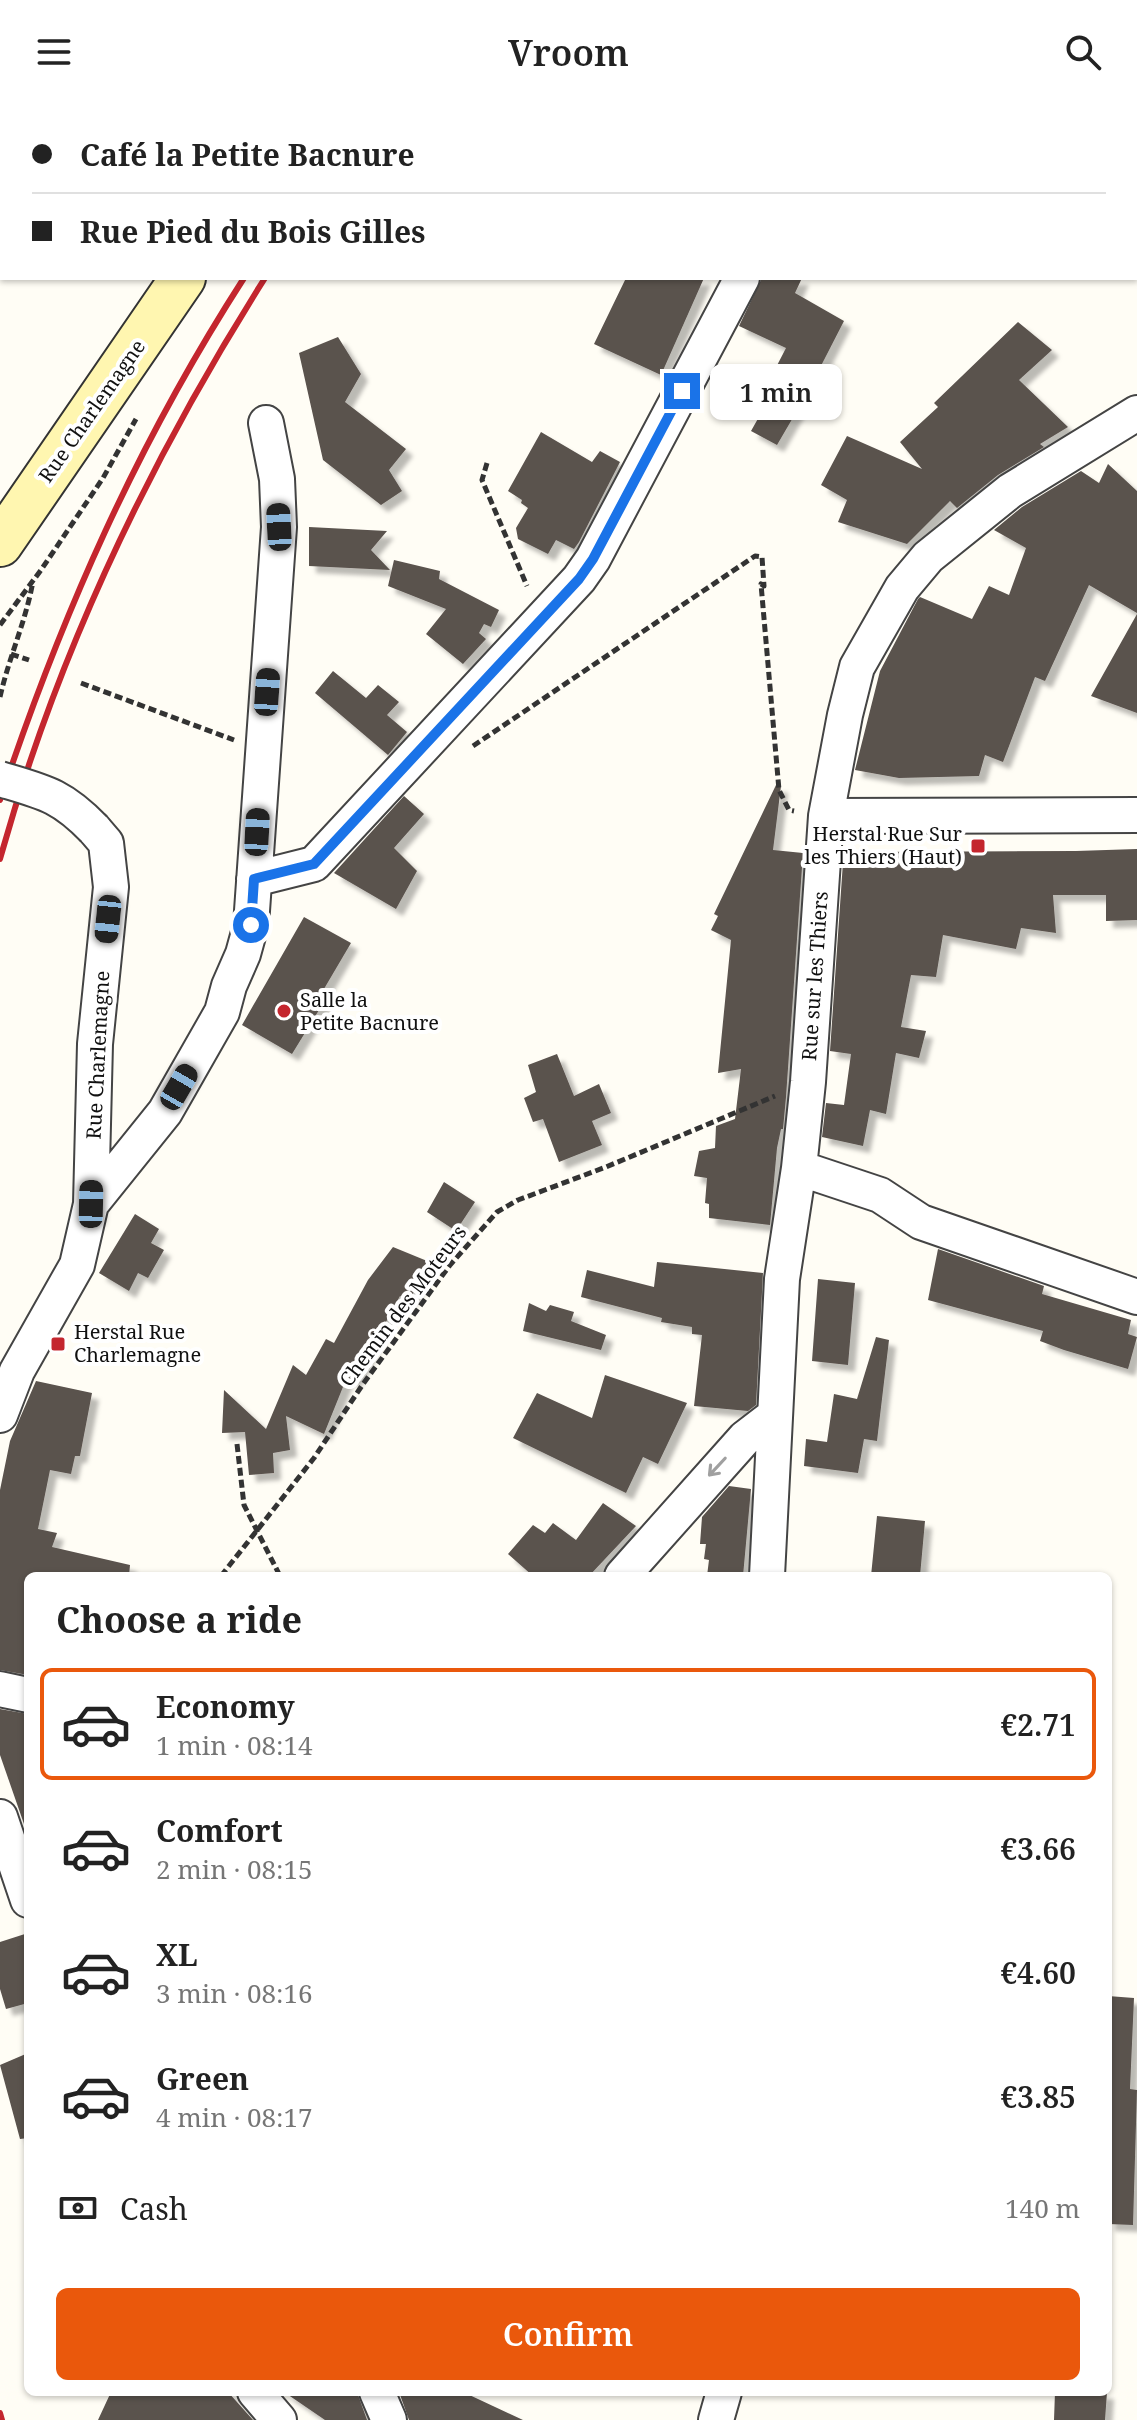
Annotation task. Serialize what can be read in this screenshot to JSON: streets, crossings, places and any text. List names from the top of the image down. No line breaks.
{"streets":{"street":["Rue Charlemagne","Rue sur les Thiers"],"path":["Chemin des Moteurs"]},"crossings":[["Rue sur les Thiers","Chemin des Moteurs"]],"places":{"transit":["Herstal Rue Sur les Thiers (Haut)","Herstal Rue Charlemagne"],"other":["Salle la Petite Bacnure"]},"page":{"header":"Vroom","banner":["Café la Petite Bacnure","Rue Pied du Bois Gilles"],"bubble":"1 min","heading":"Choose a ride","list":[{"name":"Economy","note":"1 min · 08:14","value":"€2.71"},{"name":"Comfort","note":"2 min · 08:15","value":"€3.66"},{"name":"XL","note":"3 min · 08:16","value":"€4.60"},{"name":"Green","note":"4 min · 08:17","value":"€3.85"}],"pay":["Cash","140 m"],"buttons":"Confirm"}}
